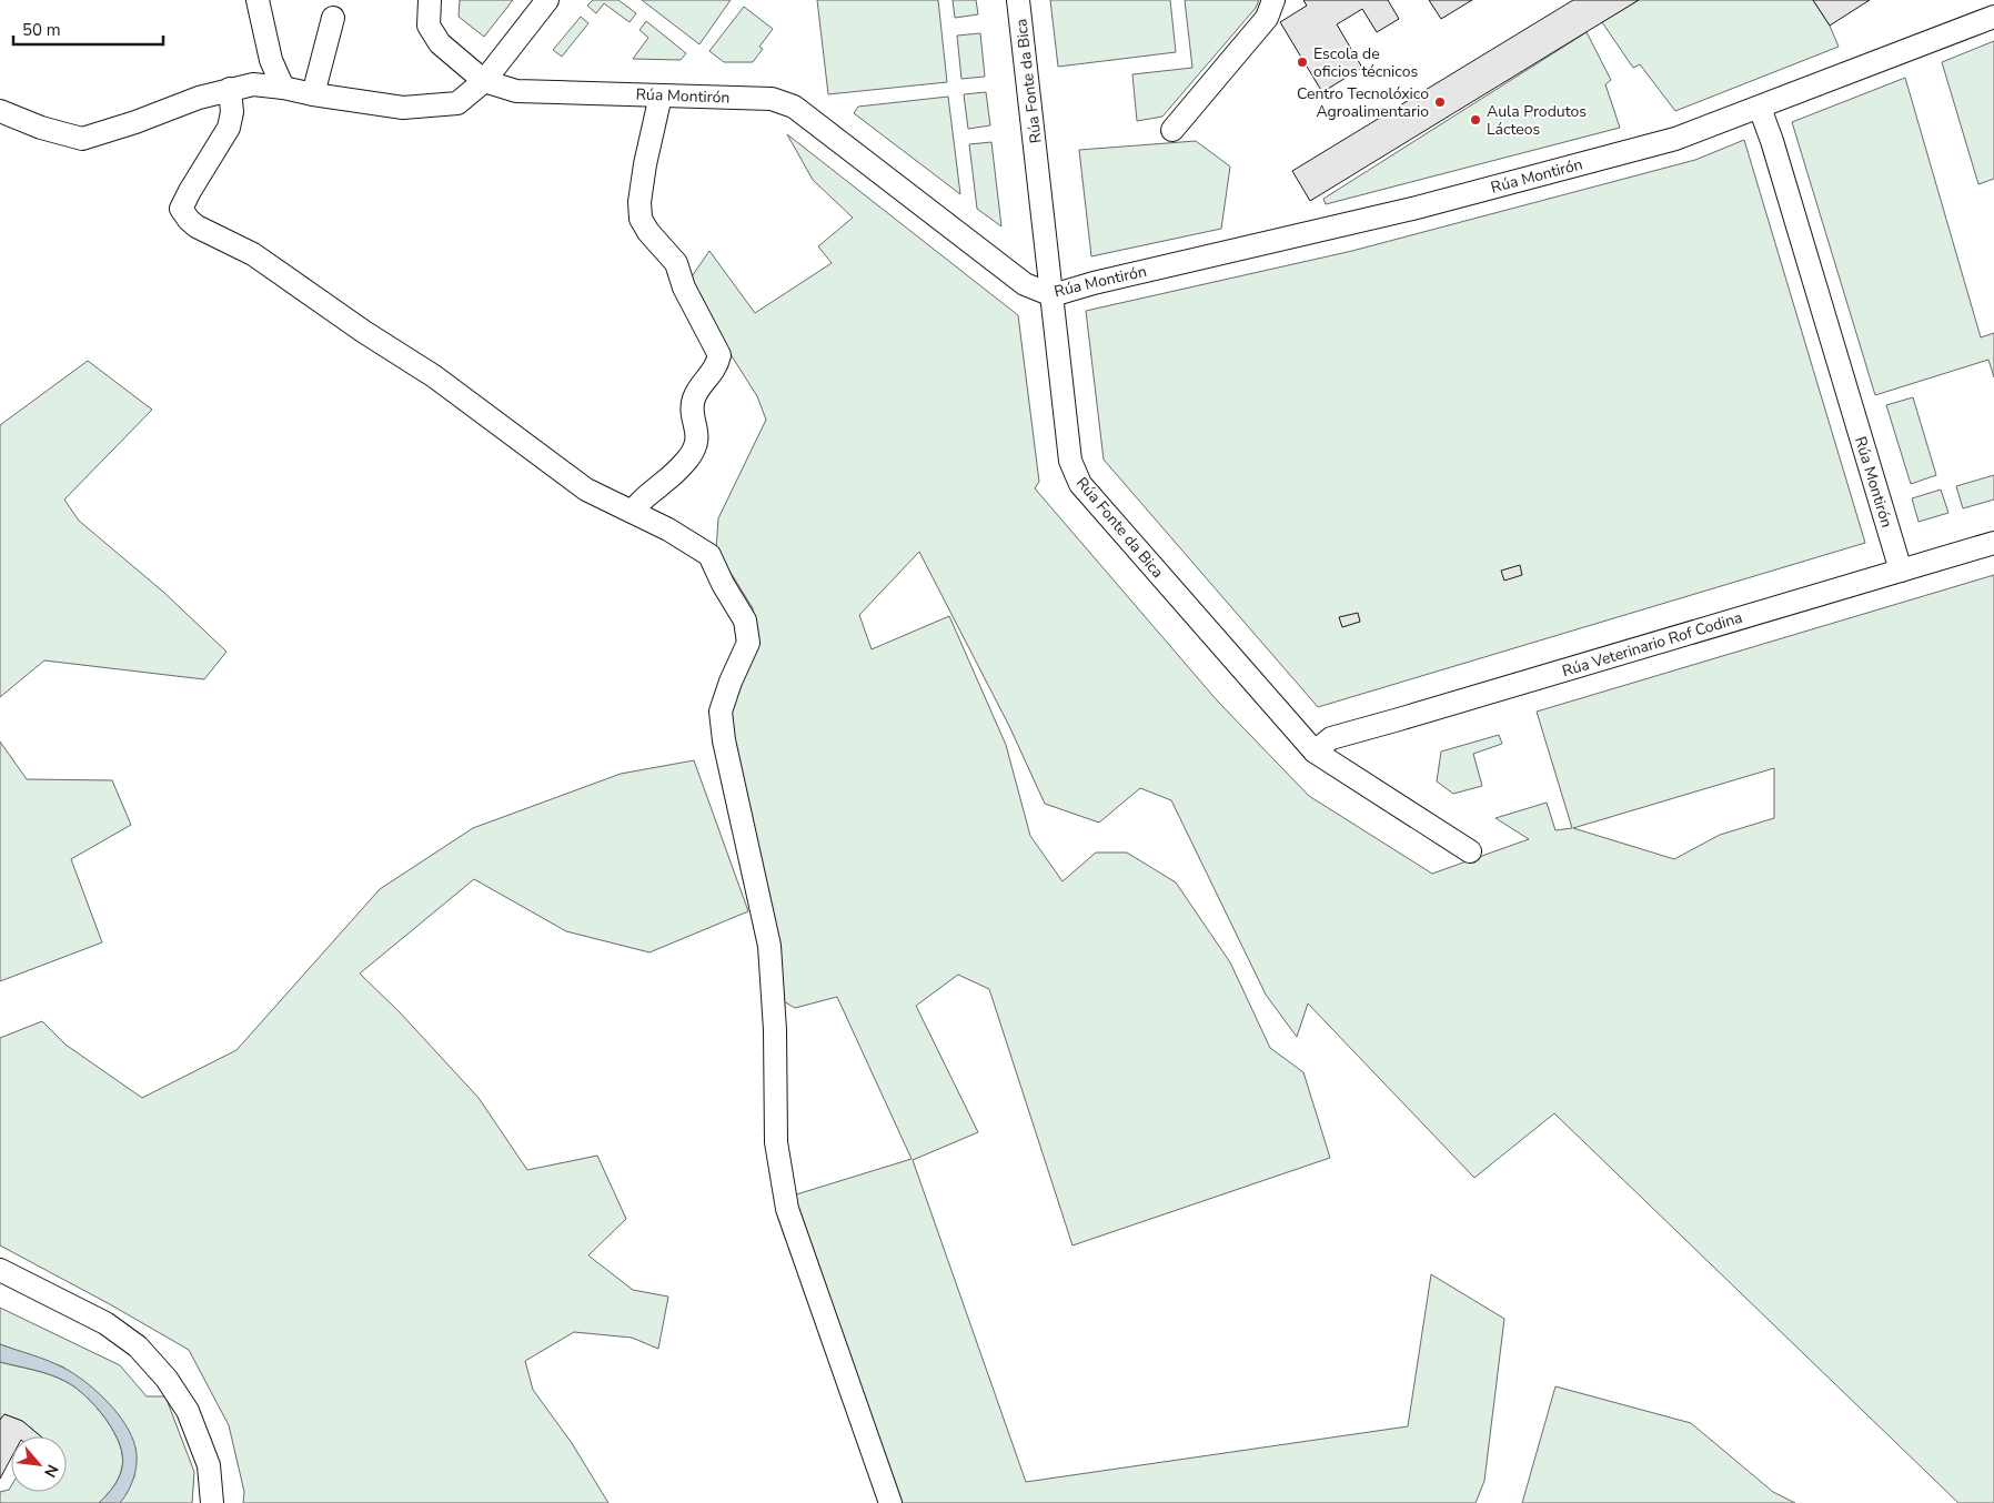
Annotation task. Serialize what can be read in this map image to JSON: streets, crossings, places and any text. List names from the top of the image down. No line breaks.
{"streets":{"street":["Rúa Fonte da Bica","Rúa Montirón","Rúa Veterinario Rof Codina"]},"crossings":[["Rúa Fonte da Bica","Rúa Montirón"],["Rúa Fonte da Bica","Rúa Veterinario Rof Codina"],["Rúa Montirón","Rúa Veterinario Rof Codina"]],"places":["Escola de oficios técnicos","Centro Tecnolóxico Agroalimentario","Aula Produtos Lácteos"],"scale_bar":"50 m","north":"bottom right"}
